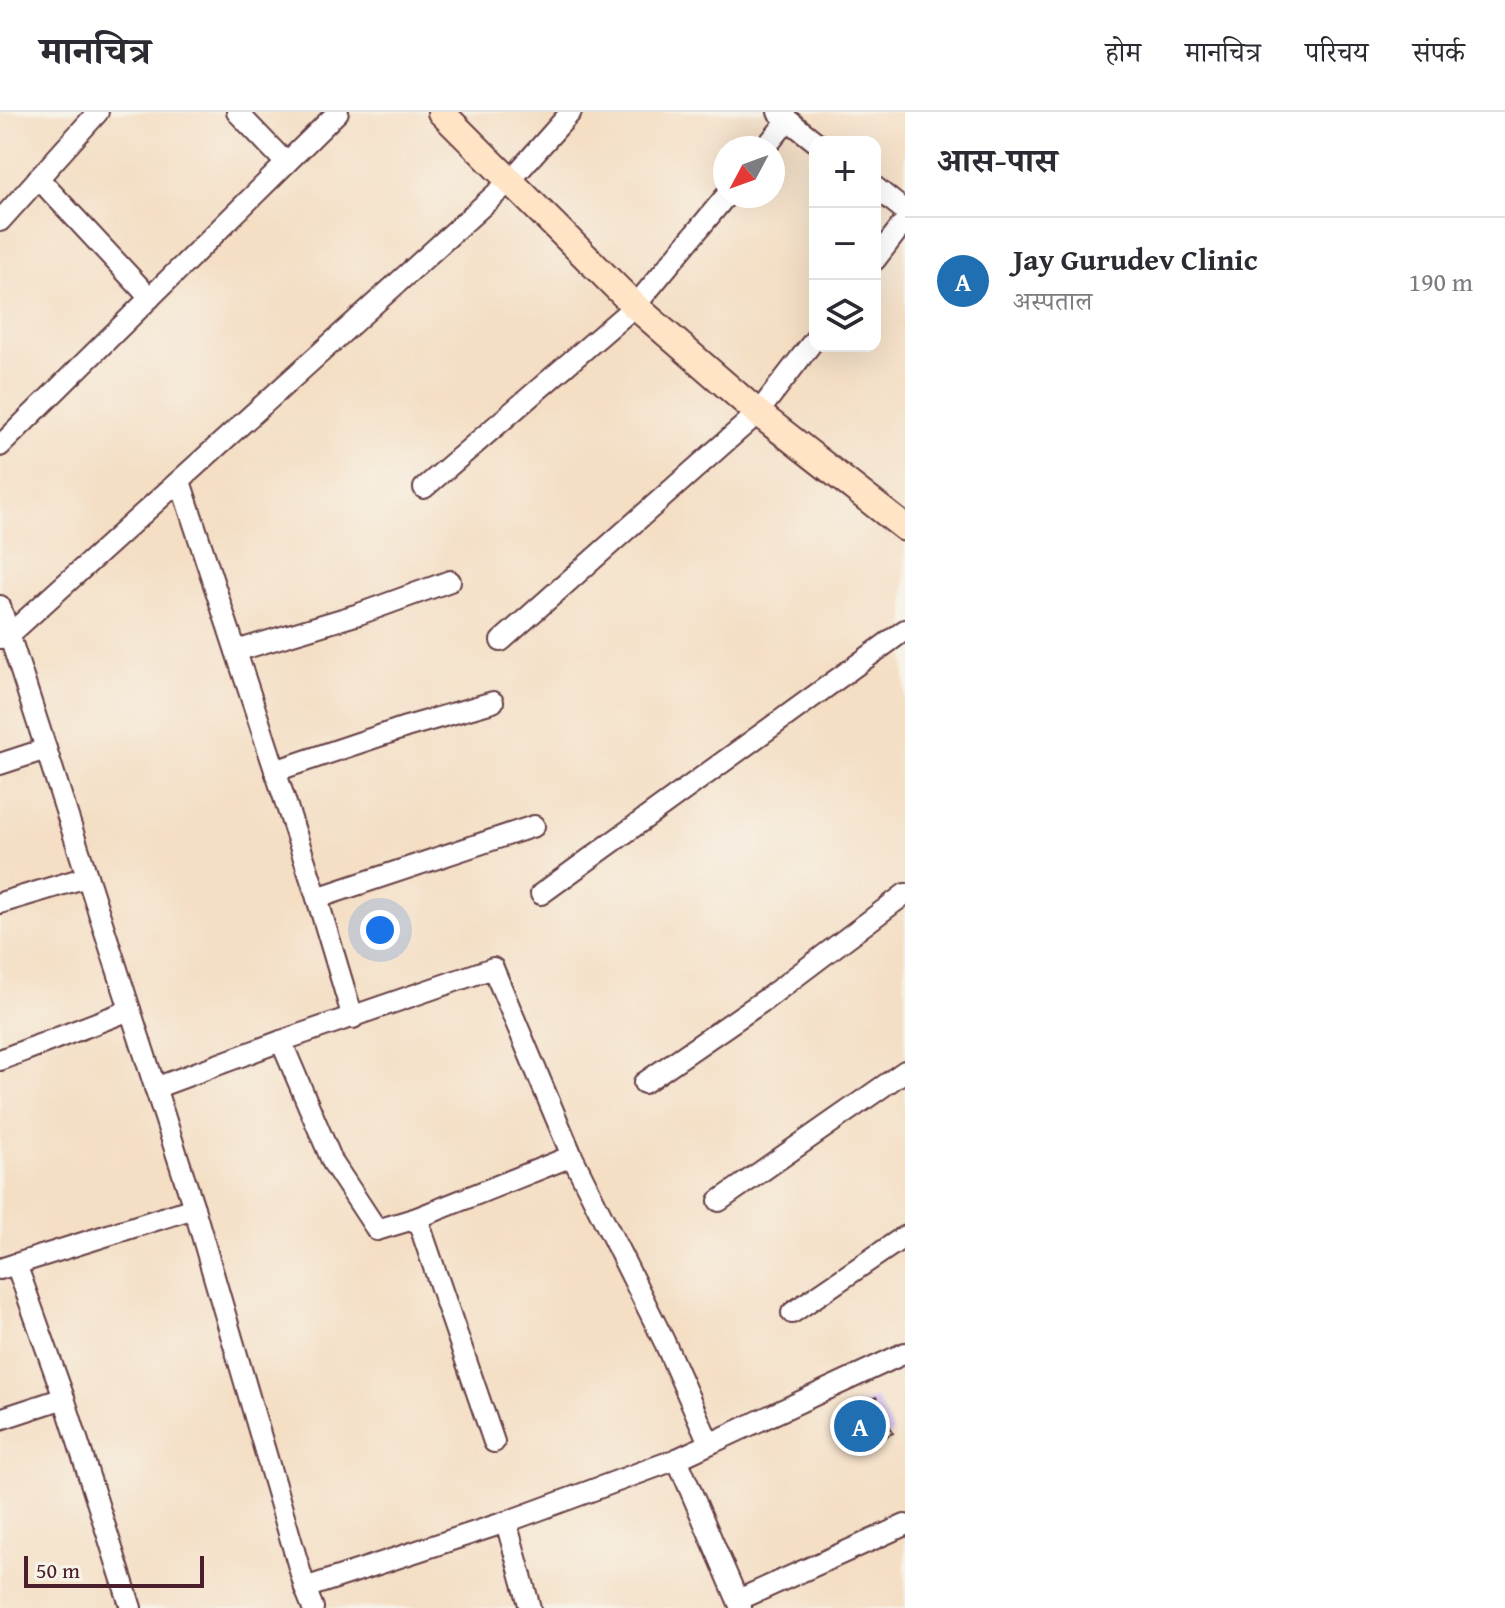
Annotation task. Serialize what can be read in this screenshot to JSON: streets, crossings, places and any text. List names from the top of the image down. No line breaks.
{"scale_bar":"50 m","north":"bottom left","page":{"header":"मानचित्र","nav":["होम","मानचित्र","परिचय","संपर्क"],"heading":"आस-पास","map_buttons":["+","−"],"list":[{"mark":"A","name":"Jay Gurudev Clinic","note":"अस्पताल","value":"190 m"}],"pins":"A","scale":"50 m"}}
